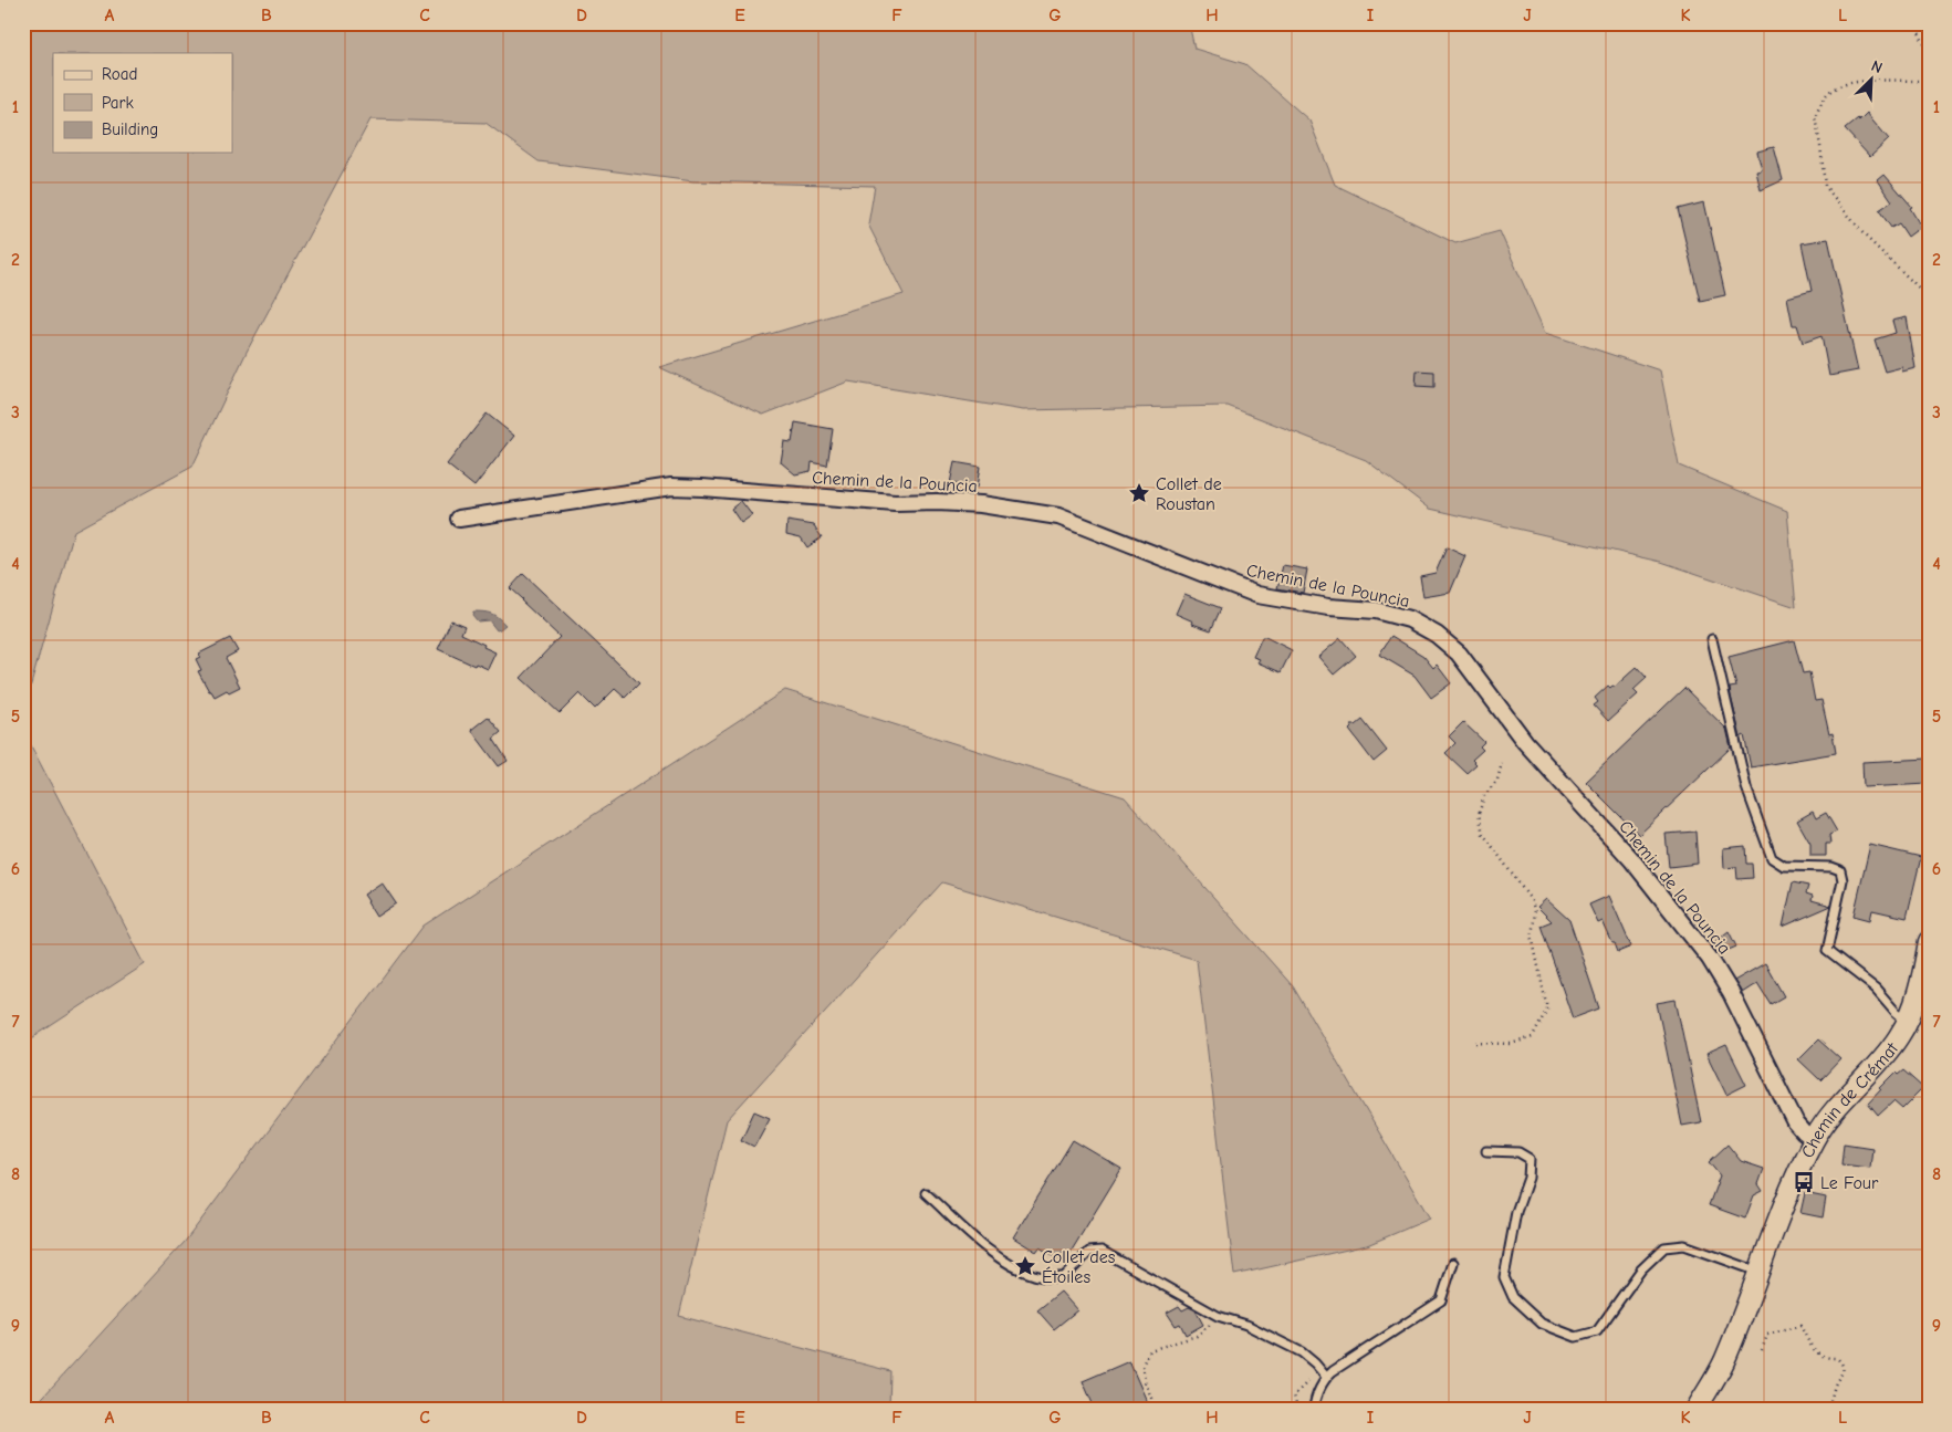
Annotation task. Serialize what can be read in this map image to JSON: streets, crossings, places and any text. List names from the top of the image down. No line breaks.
{"streets":{"street":["Chemin de la Pouncia","Chemin de Crémat"]},"crossings":[["Chemin de la Pouncia","Chemin de Crémat"]],"places":{"place":["Collet de Roustan","Collet des Étoiles"],"bus stop":["Le Four"]},"legend":["Road","Park","Building"],"north":"top right","grid":{"columns":["A","B","C","D","E","F","G","H","I","J","K","L"],"rows":["1","2","3","4","5","6","7","8","9"]}}
